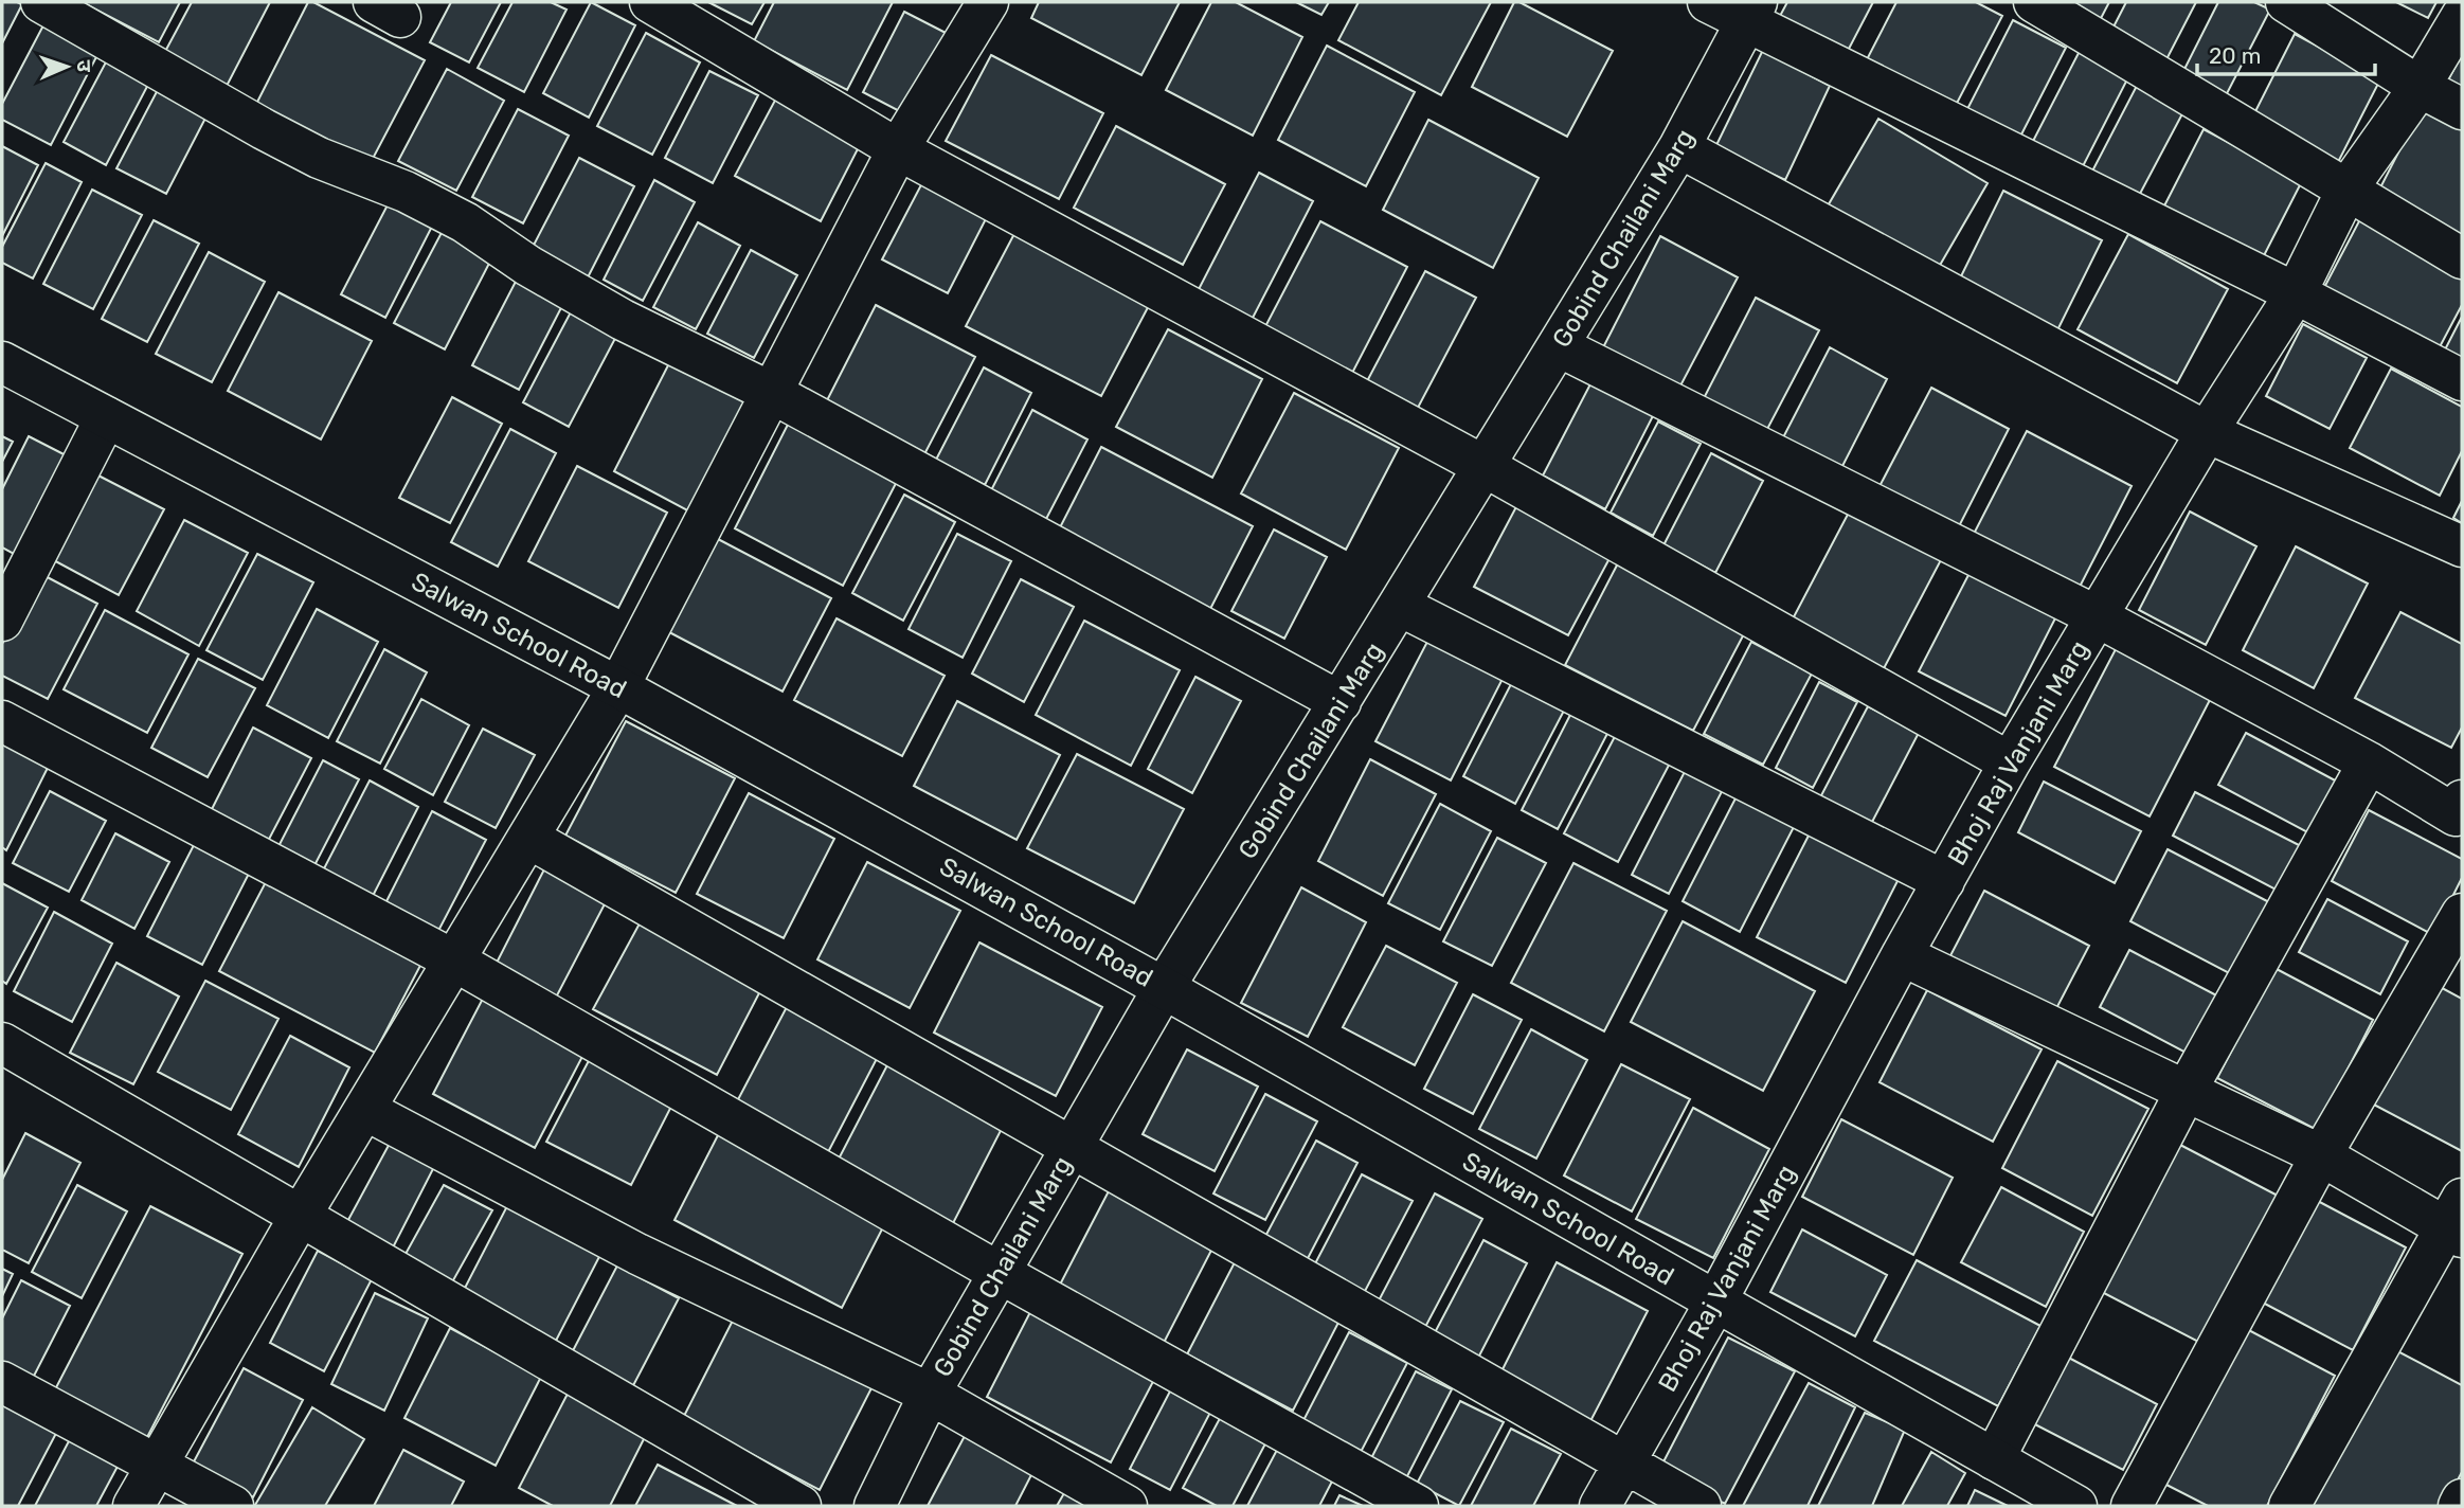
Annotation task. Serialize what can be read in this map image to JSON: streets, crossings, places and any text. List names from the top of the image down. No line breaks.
{"streets":{"street":["Gobind Chailani Marg","Salwan School Road","Bhoj Raj Vanjani Marg"]},"crossings":[["Gobind Chailani Marg","Salwan School Road"],["Salwan School Road","Bhoj Raj Vanjani Marg"]],"scale_bar":"20 m","north":"right"}
